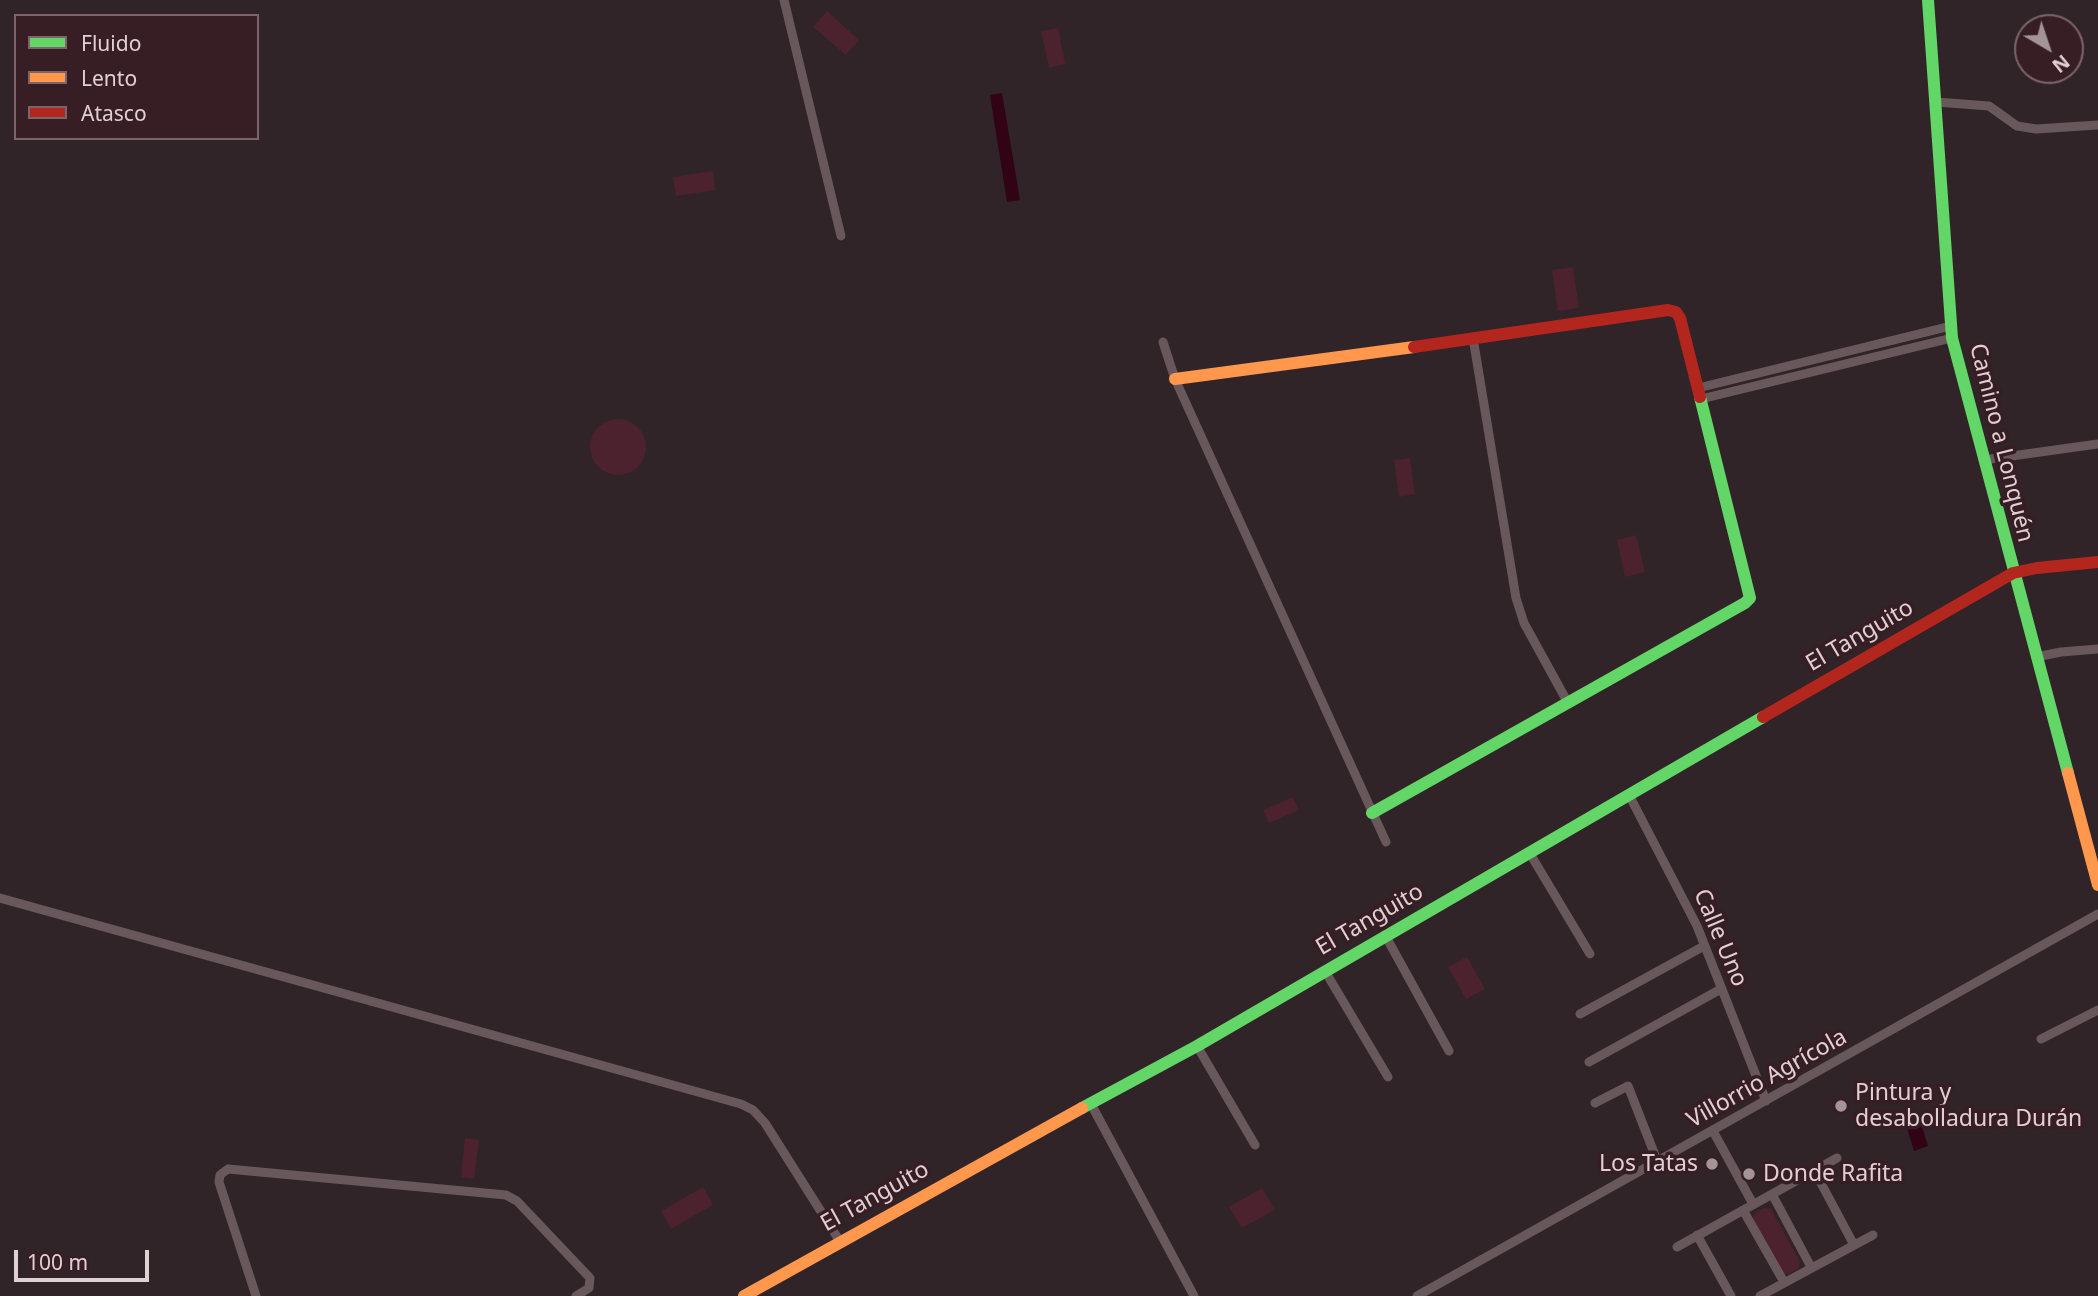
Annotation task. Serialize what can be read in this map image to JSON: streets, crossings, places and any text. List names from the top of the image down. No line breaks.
{"streets":{"street":["Camino a Lonquén","El Tanguito","Calle Uno","Villorrio Agrícola"]},"crossings":[["Camino a Lonquén","El Tanguito"],["El Tanguito","Calle Uno"],["Calle Uno","Villorrio Agrícola"]],"places":["Pintura y desabolladura Durán","Los Tatas","Donde Rafita"],"legend":["Fluido","Lento","Atasco"],"scale_bar":"100 m","north":"bottom right"}
